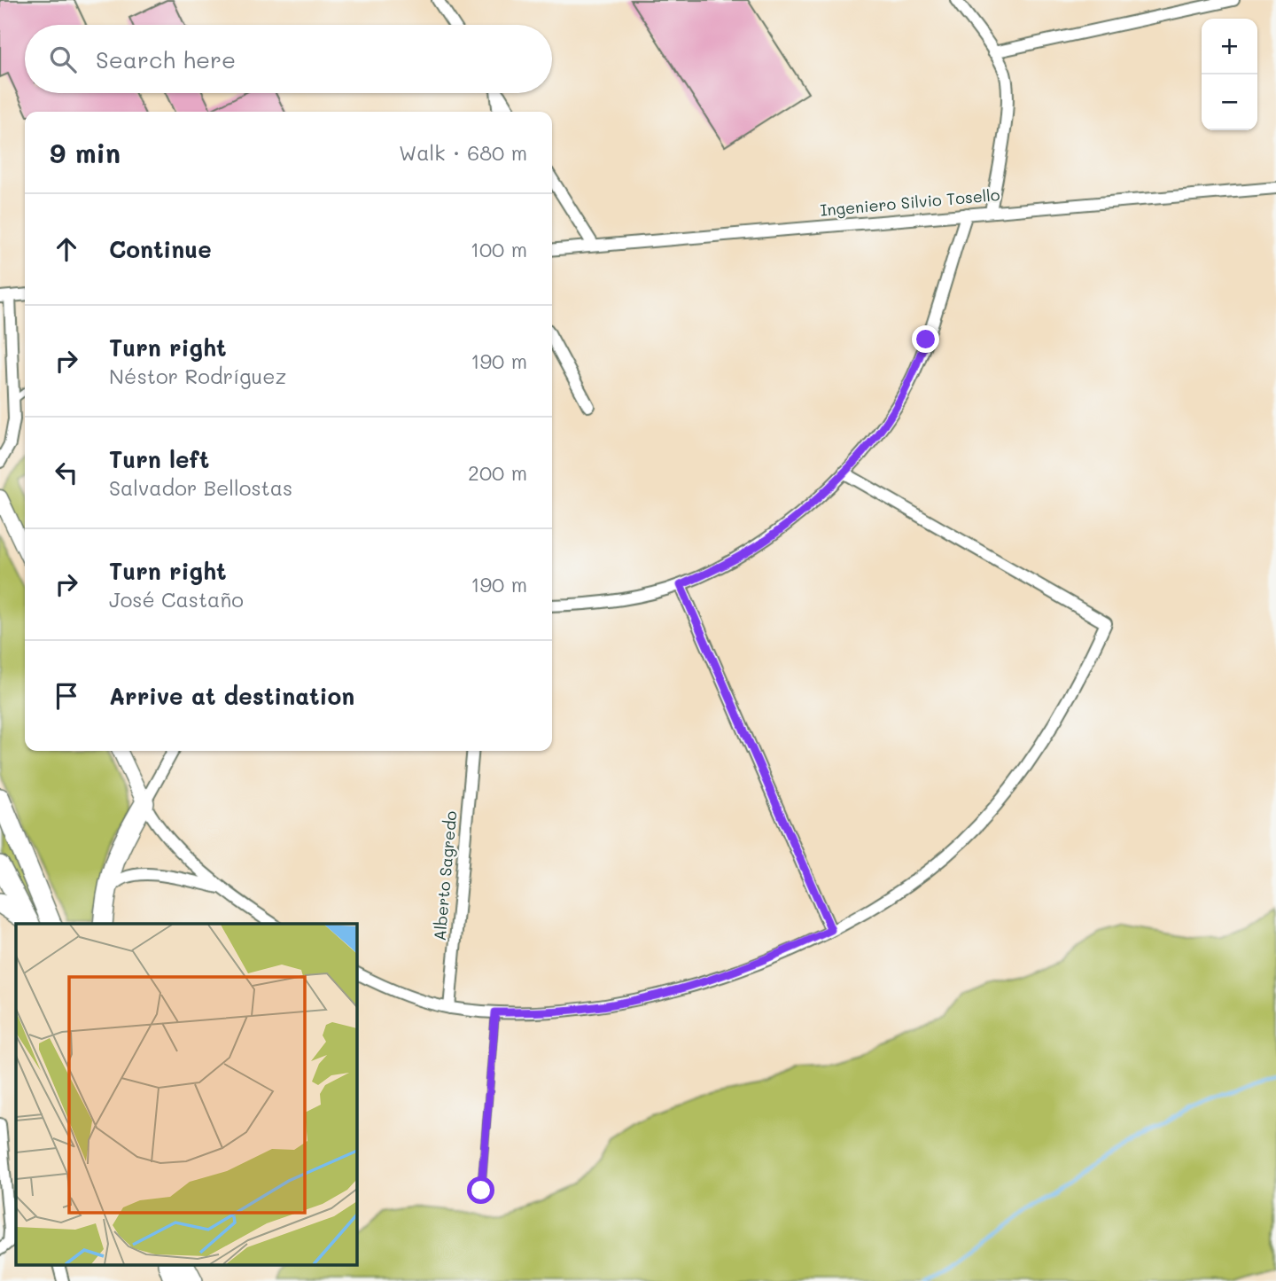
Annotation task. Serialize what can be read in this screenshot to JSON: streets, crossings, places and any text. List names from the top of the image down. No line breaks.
{"streets":{"street":["Ingeniero Silvio Tosello","Alberto Sagredo"]},"page":{"map_buttons":["+","−"],"search":"Search here","heading":["9 min","Walk · 680 m"],"list":[["Continue","100 m"],["Turn right","Néstor Rodríguez","190 m"],["Turn left","Salvador Bellostas","200 m"],["Turn right","José Castaño","190 m"],"Arrive at destination"]}}
